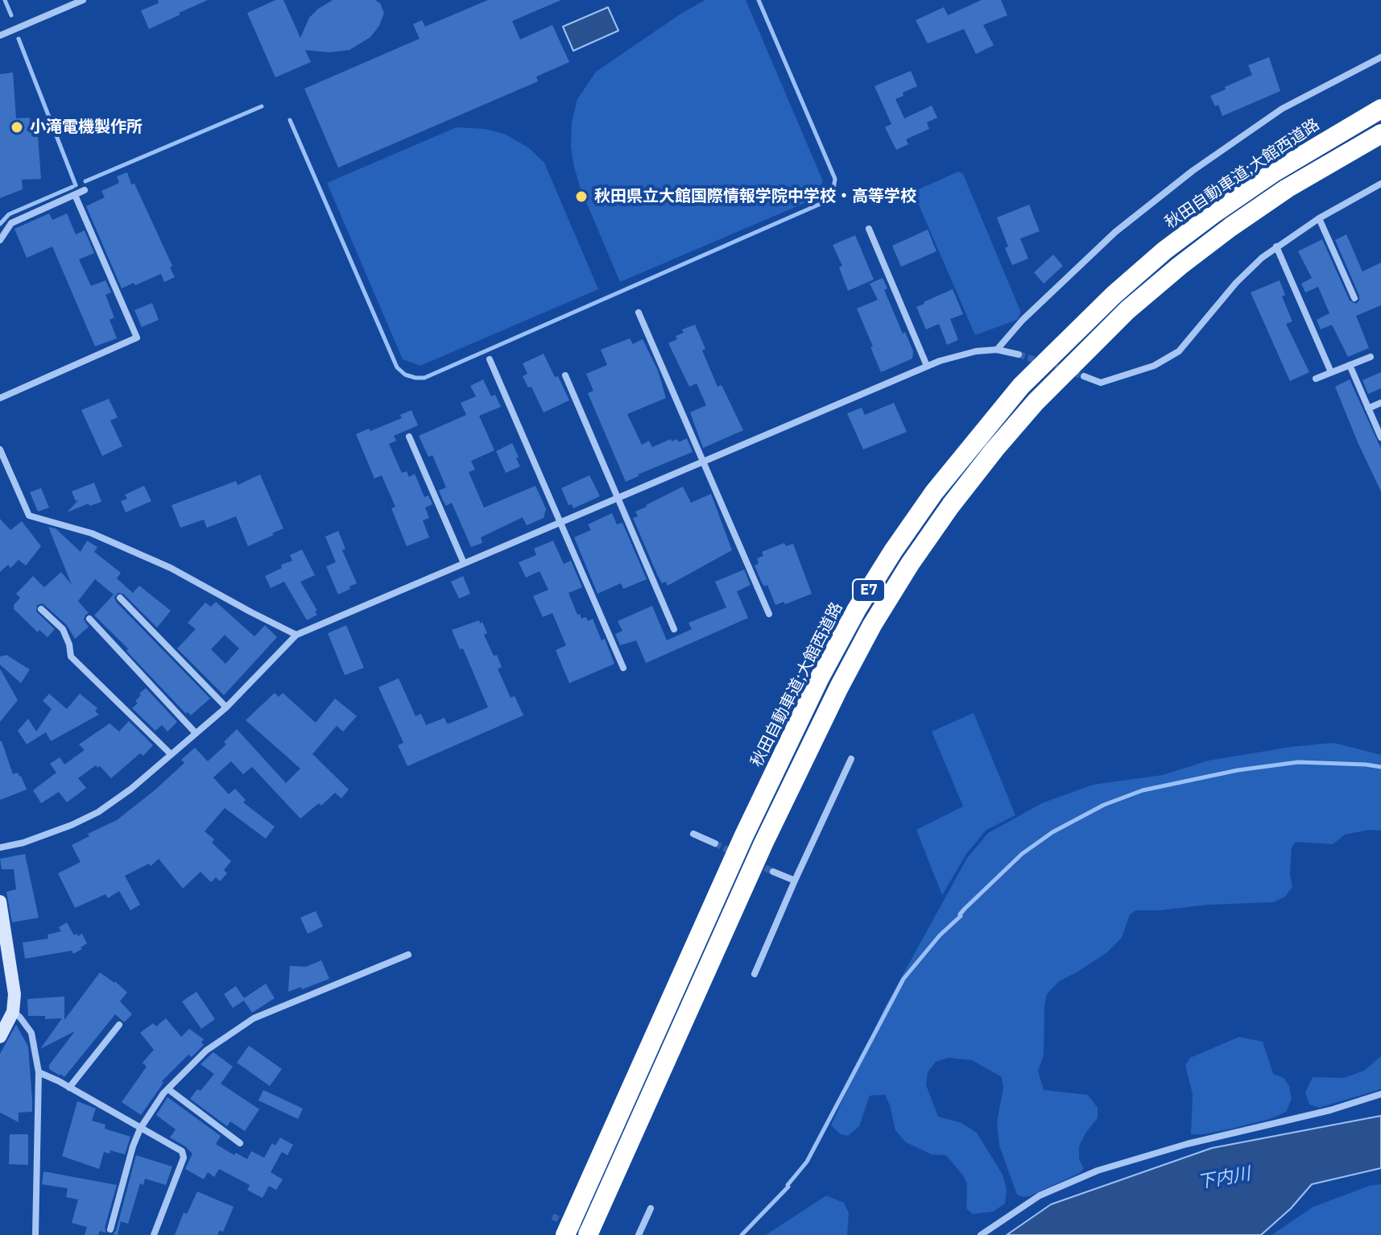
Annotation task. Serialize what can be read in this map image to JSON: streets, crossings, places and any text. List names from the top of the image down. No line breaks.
{"streets":{"highway":["秋田自動車道;大館西道路","E7"]},"water":["下内川"],"places":["小滝電機製作所","秋田県立大館国際情報学院中学校・高等学校"]}
